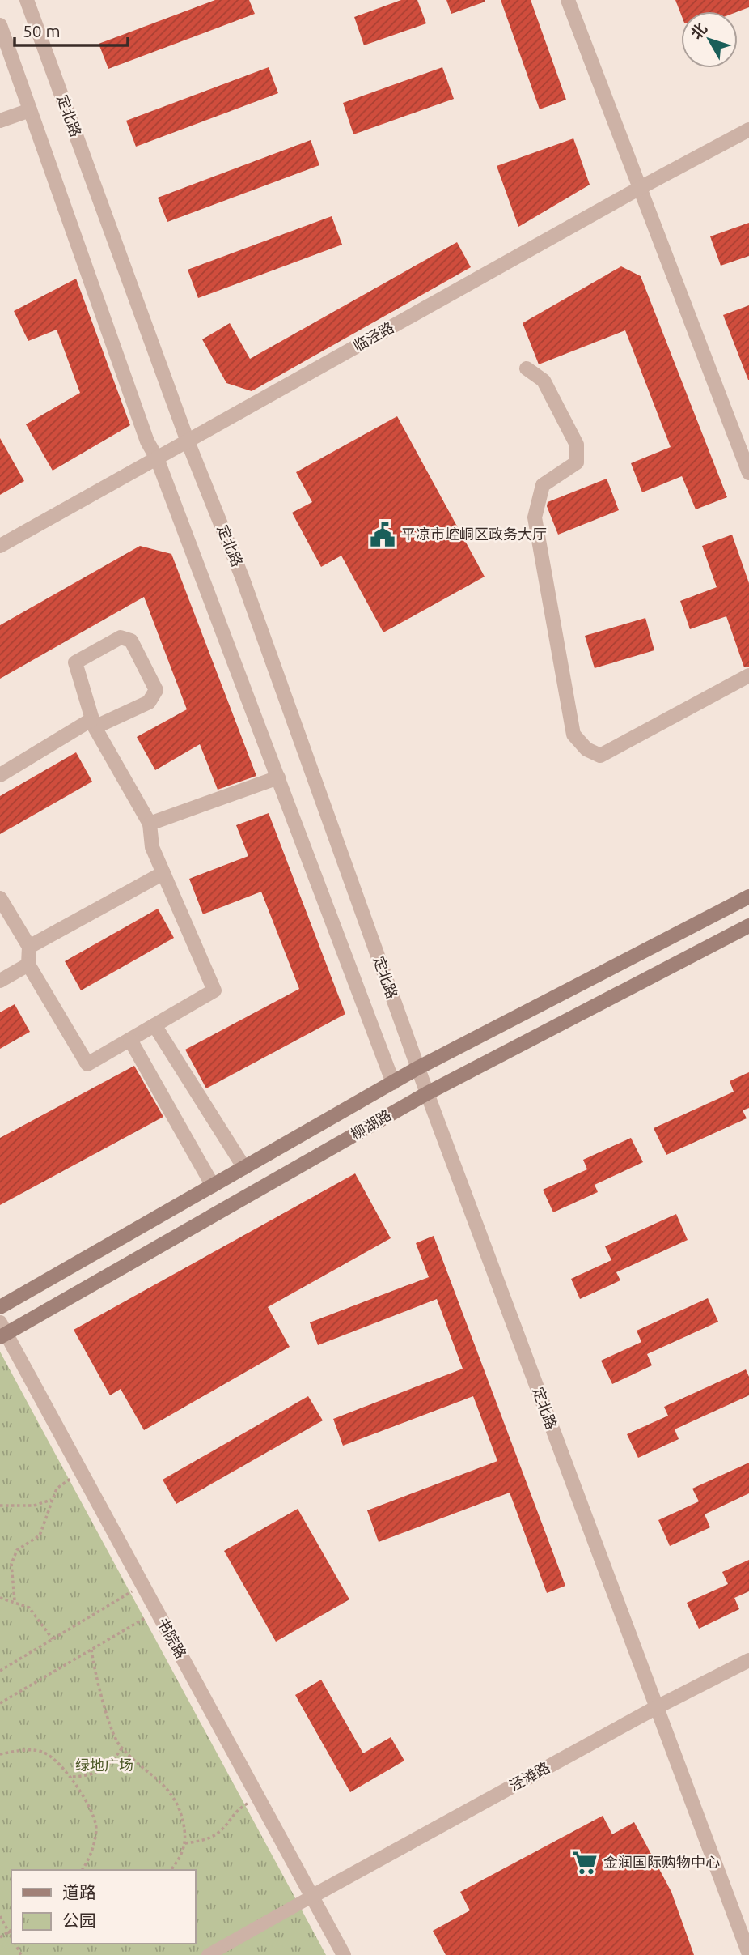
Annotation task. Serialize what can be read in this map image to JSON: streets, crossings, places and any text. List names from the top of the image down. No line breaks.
{"streets":{"main road":["柳湖路"],"street":["定北路","临泾路","书院路","泾滩路"]},"crossings":[["定北路","临泾路"],["定北路","柳湖路"],["定北路","泾滩路"],["柳湖路","书院路"],["书院路","泾滩路"]],"parks":["绿地广场"],"places":{"public building":["平凉市崆峒区政务大厅"],"supermarket":["金润国际购物中心"]},"legend":["道路","公园"],"scale_bar":"50 m","north":"top left"}
